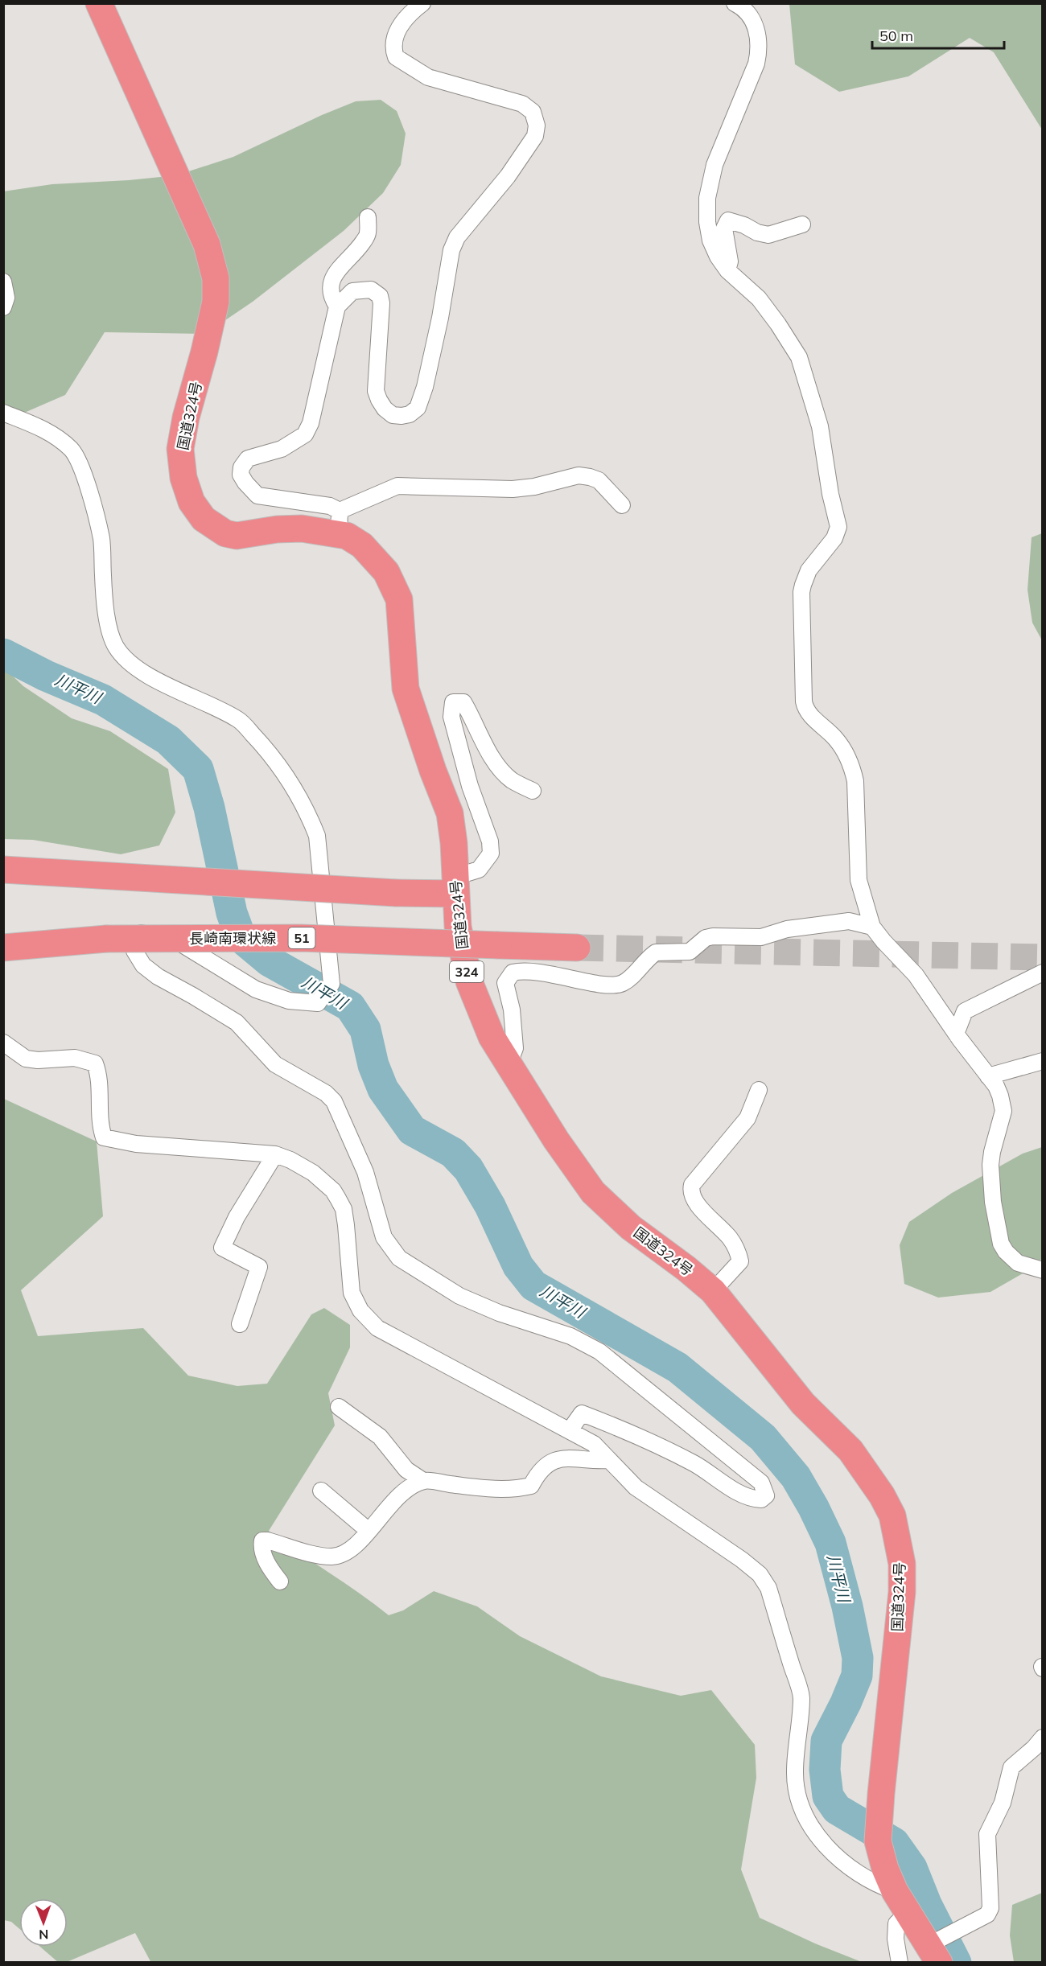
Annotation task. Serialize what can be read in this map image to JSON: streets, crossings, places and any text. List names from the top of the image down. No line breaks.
{"streets":{"highway":["国道324号","51","長崎南環状線","324"]},"crossings":[["51","長崎南環状線"]],"water":["川平川"],"scale_bar":"50 m","north":"bottom"}
